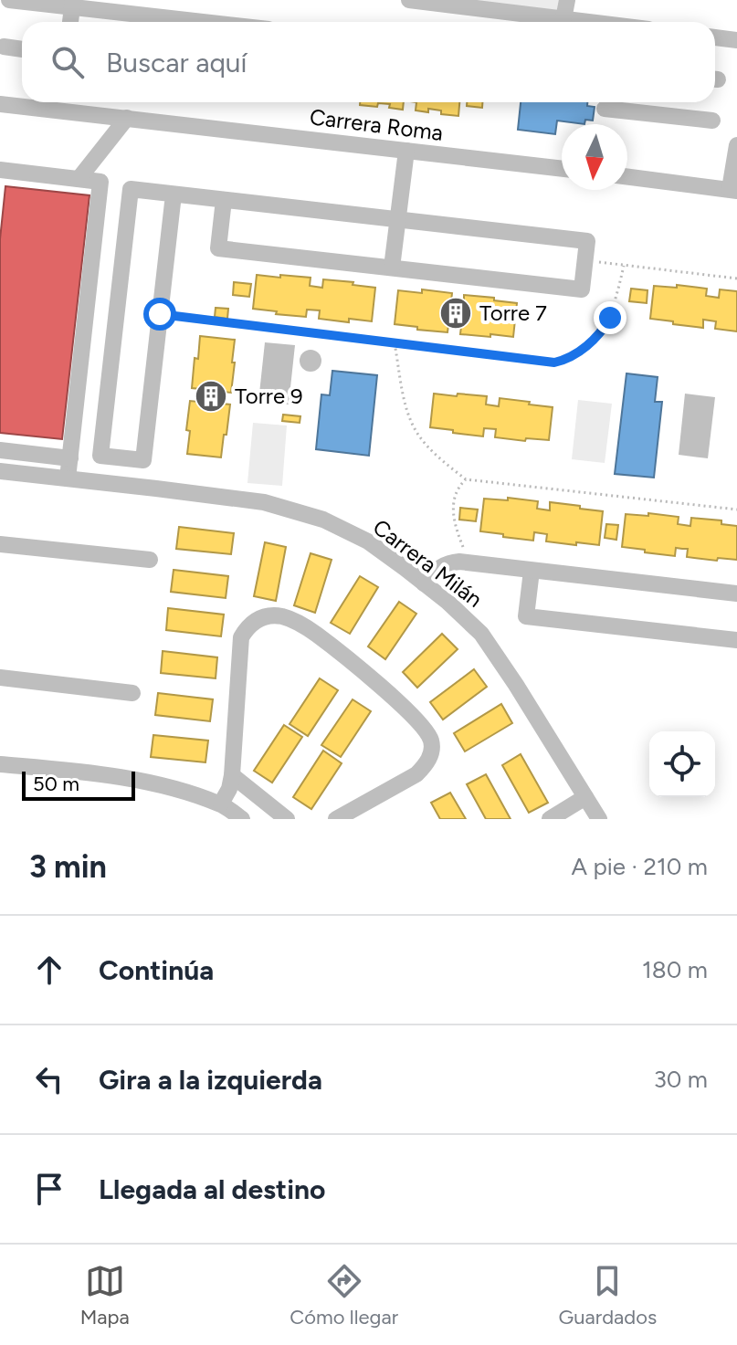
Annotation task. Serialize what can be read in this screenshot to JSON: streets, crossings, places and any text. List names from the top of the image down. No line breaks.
{"streets":{"street":["Carrera Roma","Carrera Milán"]},"places":{"building":["Torre 7","Torre 9"]},"scale_bar":"50 m","north":"bottom","page":{"search":"Buscar aquí","scale":"50 m","heading":["3 min","A pie · 210 m"],"list":[["Continúa","180 m"],["Gira a la izquierda","30 m"],"Llegada al destino"],"nav":["Mapa","Cómo llegar","Guardados"]}}
